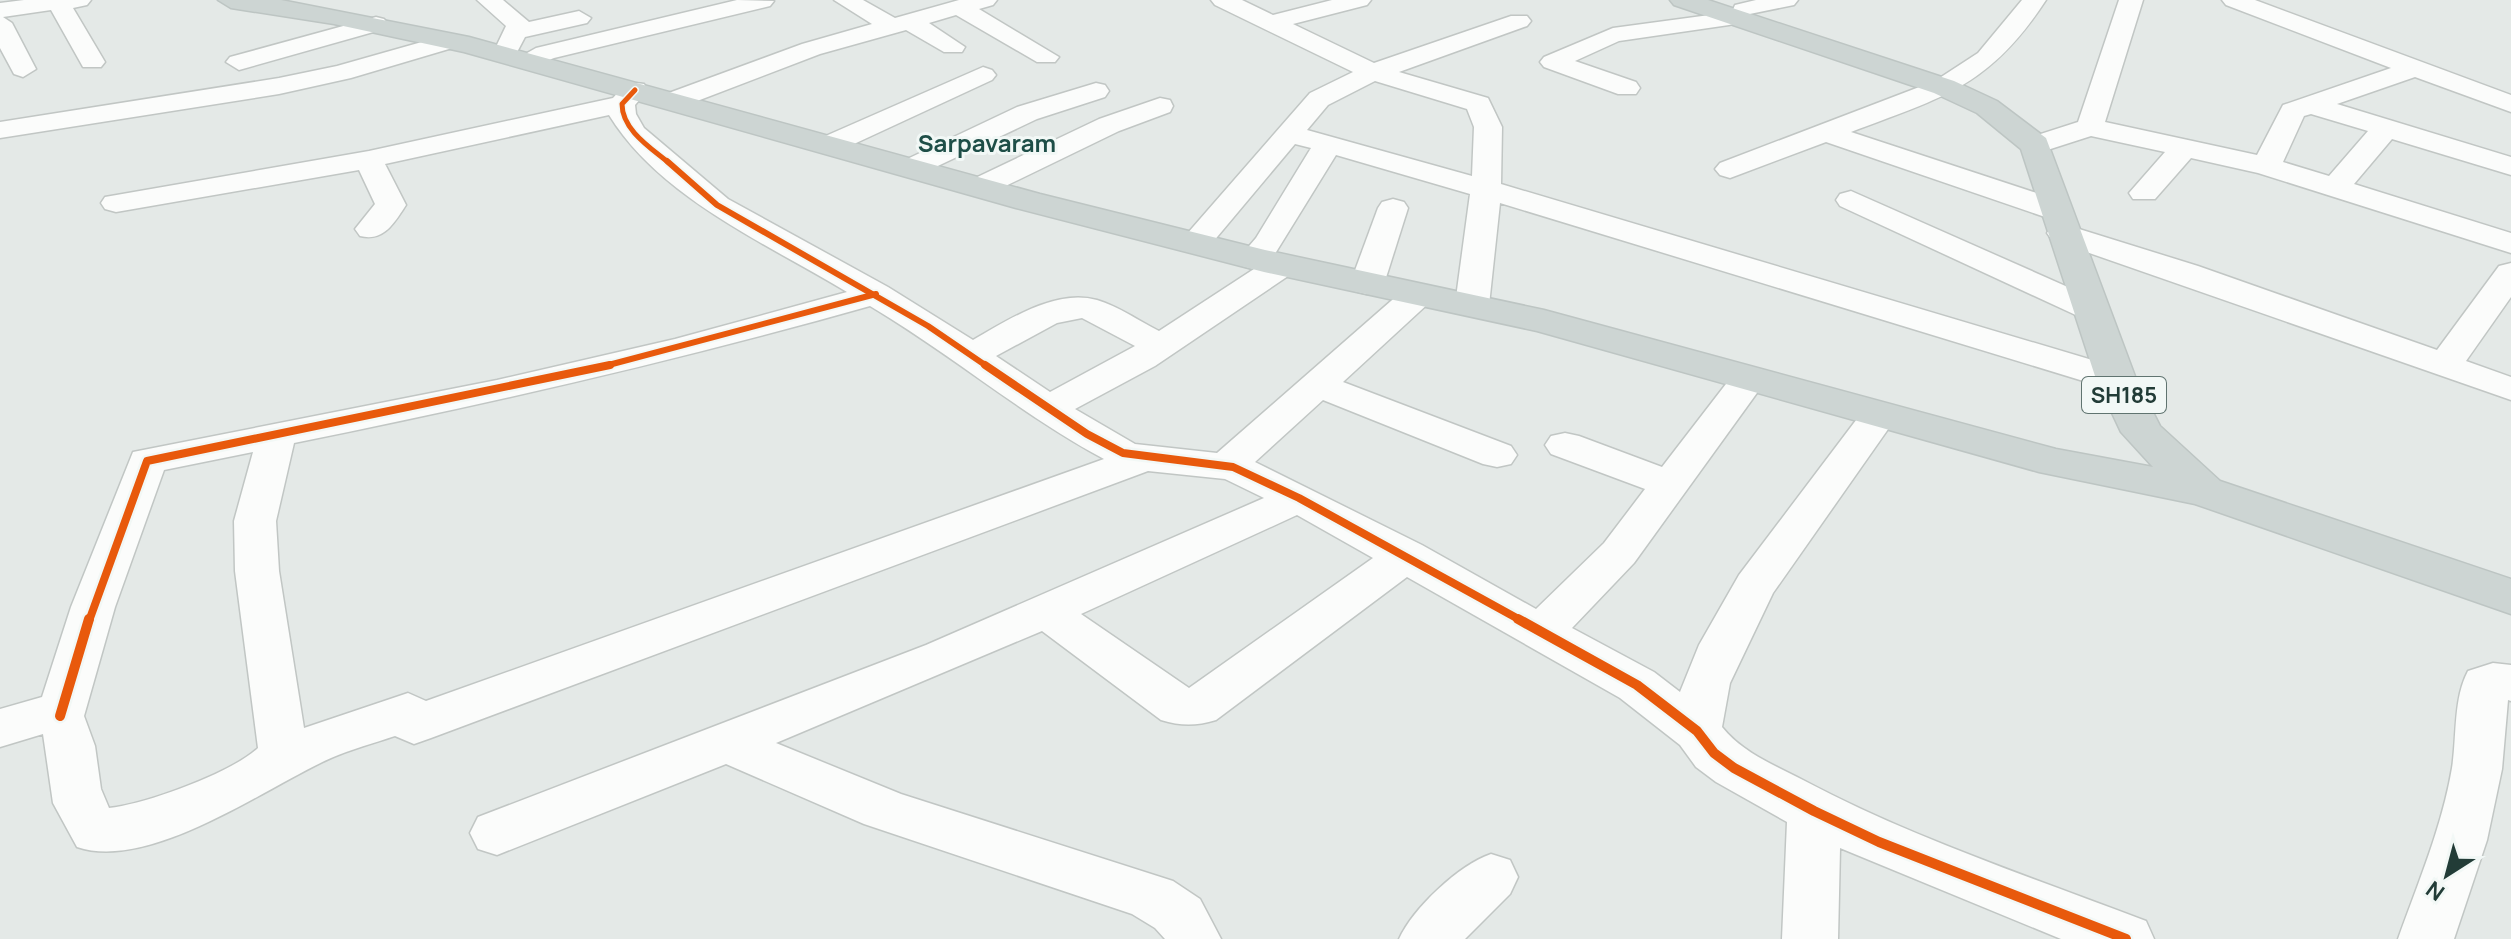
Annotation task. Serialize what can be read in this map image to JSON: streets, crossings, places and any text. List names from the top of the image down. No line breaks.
{"streets":{"main road":["SH185"]},"districts":["Sarpavaram"],"north":"bottom left"}
